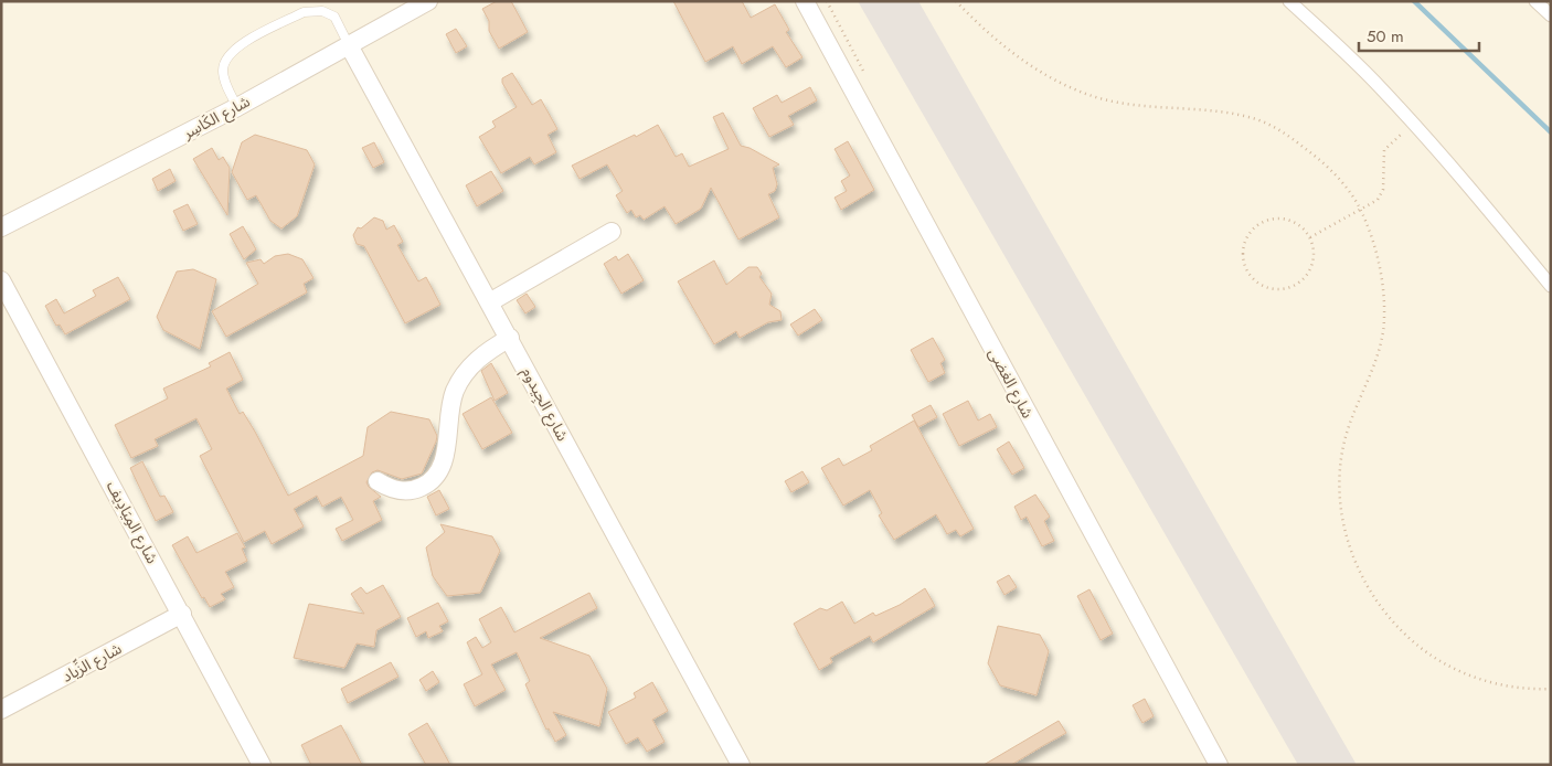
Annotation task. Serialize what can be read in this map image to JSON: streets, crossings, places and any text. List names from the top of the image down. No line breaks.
{"streets":{"street":["شارع الكَاسِر","شارع الغضى","شارع الجِيدوم","شارع المِيَادِيف","شارع الزِّياد"]},"crossings":[["شارع الكَاسِر","شارع الجِيدوم"],["شارع المِيَادِيف","شارع الزِّياد"]],"scale_bar":"50 m"}
